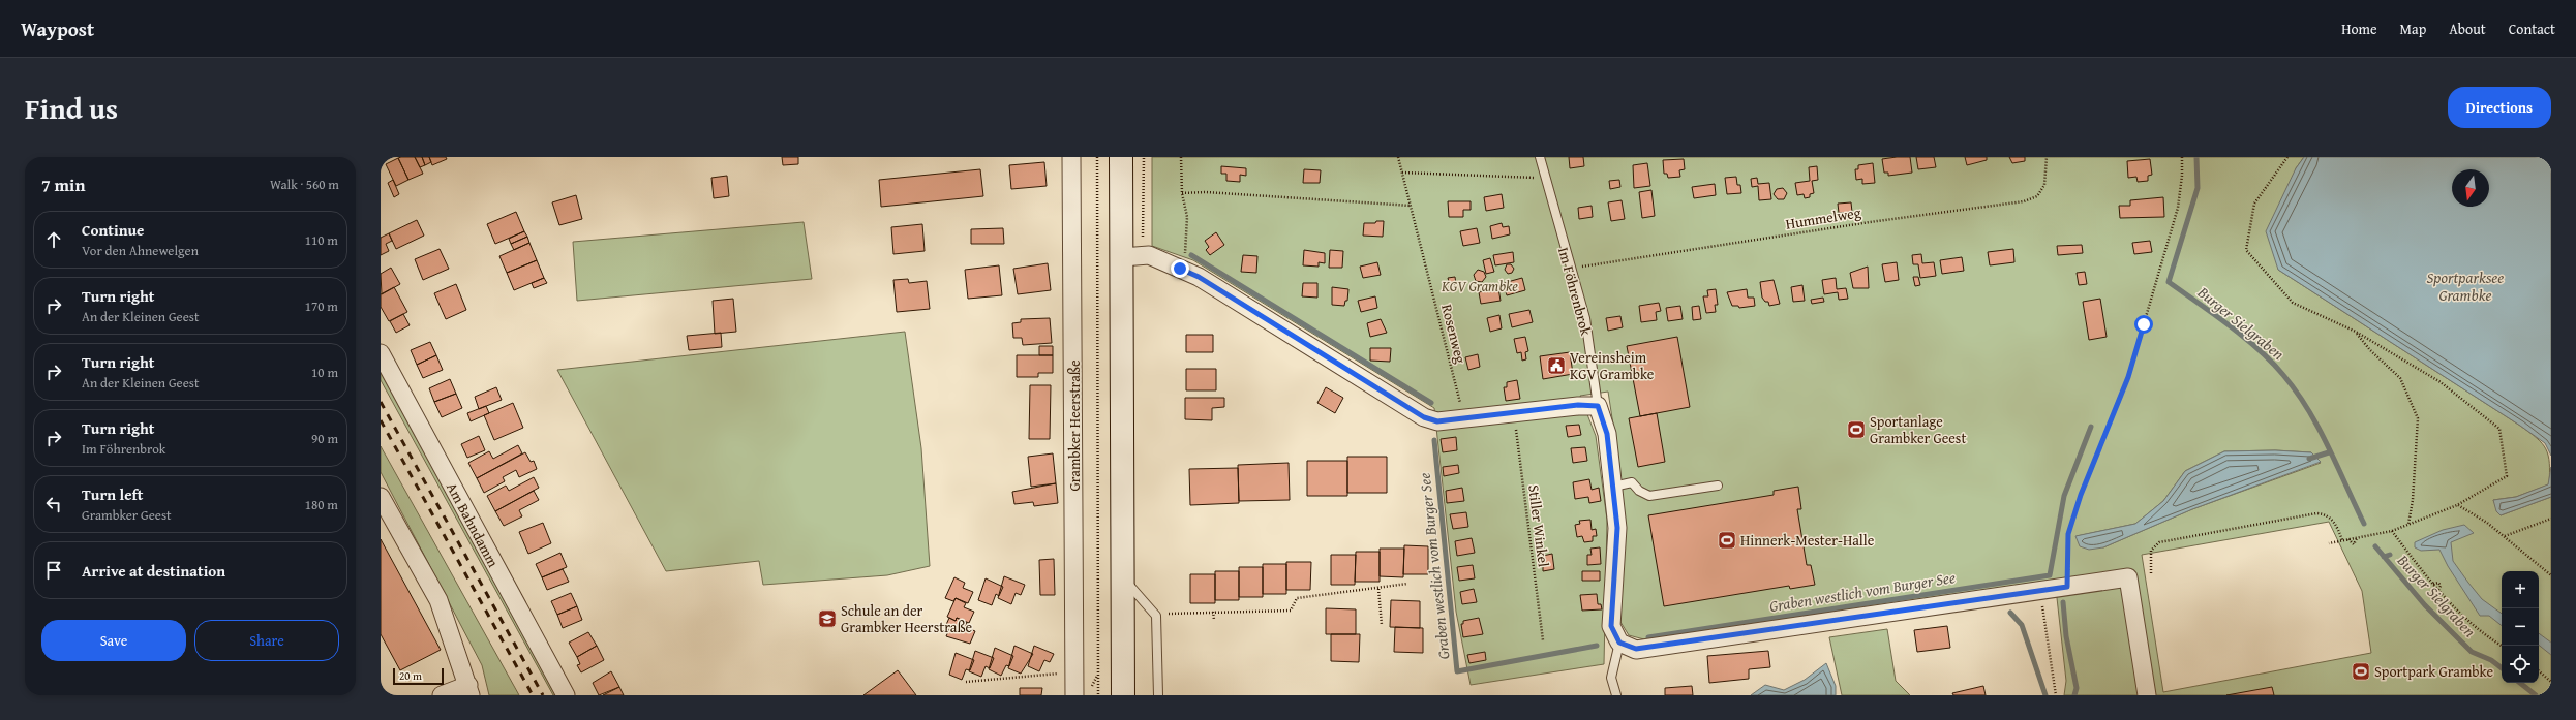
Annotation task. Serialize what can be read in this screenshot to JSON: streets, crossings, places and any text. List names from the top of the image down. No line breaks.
{"streets":{"street":["Im Föhrenbrok","Grambker Heerstraße","Am Bahndamm"],"path":["Hummelweg","Rosenweg","Stiller Winkel"]},"crossings":[["Hummelweg","Im Föhrenbrok"]],"water":["Sportparksee Grambke","Burger Sielgraben","Graben westlich vom Burger See"],"parks":["KGV Grambke"],"places":{"public building":["Vereinsheim KGV Grambke"],"sports":["Sportanlage Grambker Geest","Hinnerk-Mester-Halle","Sportpark Grambke"],"school or university":["Schule an der Grambker Heerstraße"]},"scale_bar":"20 m","north":"bottom","page":{"header":"Waypost","nav":["Home","Map","About","Contact"],"title":"Find us","buttons":["Directions",["Save","Share"]],"heading":["7 min","Walk · 560 m"],"list":[["Continue","Vor den Ahnewelgen","110 m"],["Turn right","An der Kleinen Geest","170 m"],["Turn right","An der Kleinen Geest","10 m"],["Turn right","Im Föhrenbrok","90 m"],["Turn left","Grambker Geest","180 m"],"Arrive at destination"],"map_buttons":["+","−"],"scale":"20 m"}}
